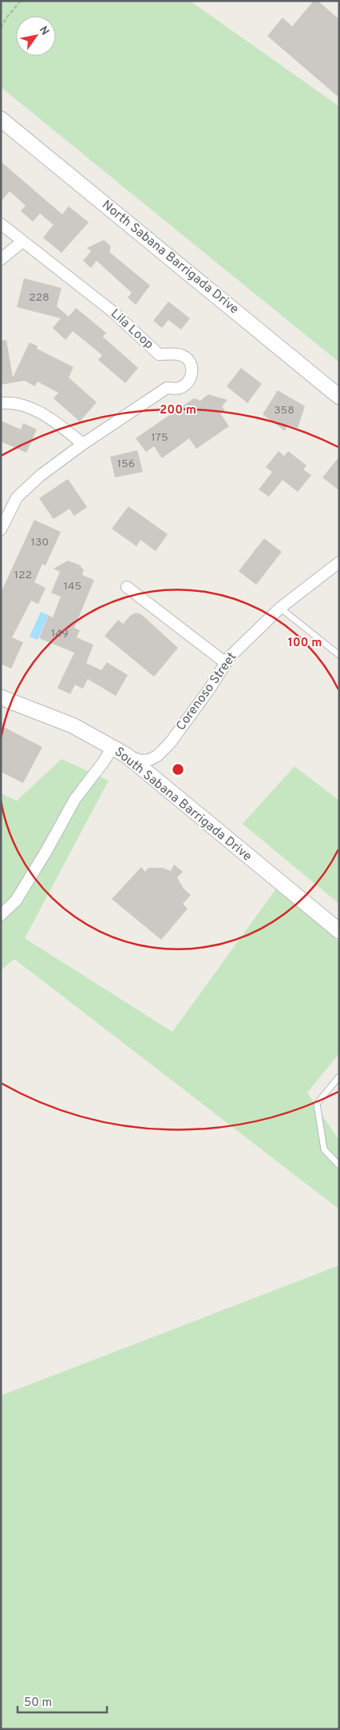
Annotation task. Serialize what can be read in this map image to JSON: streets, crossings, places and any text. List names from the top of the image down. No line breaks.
{"streets":{"main road":["North Sabana Barrigada Drive","South Sabana Barrigada Drive"],"street":["Lila Loop","Corenoso Street"]},"crossings":[["Corenoso Street","South Sabana Barrigada Drive"]],"house_numbers":["228","358","175","156","130","122","145","149"],"scale_bar":"50 m","north":"top right","rings":["200 m","100 m"]}
